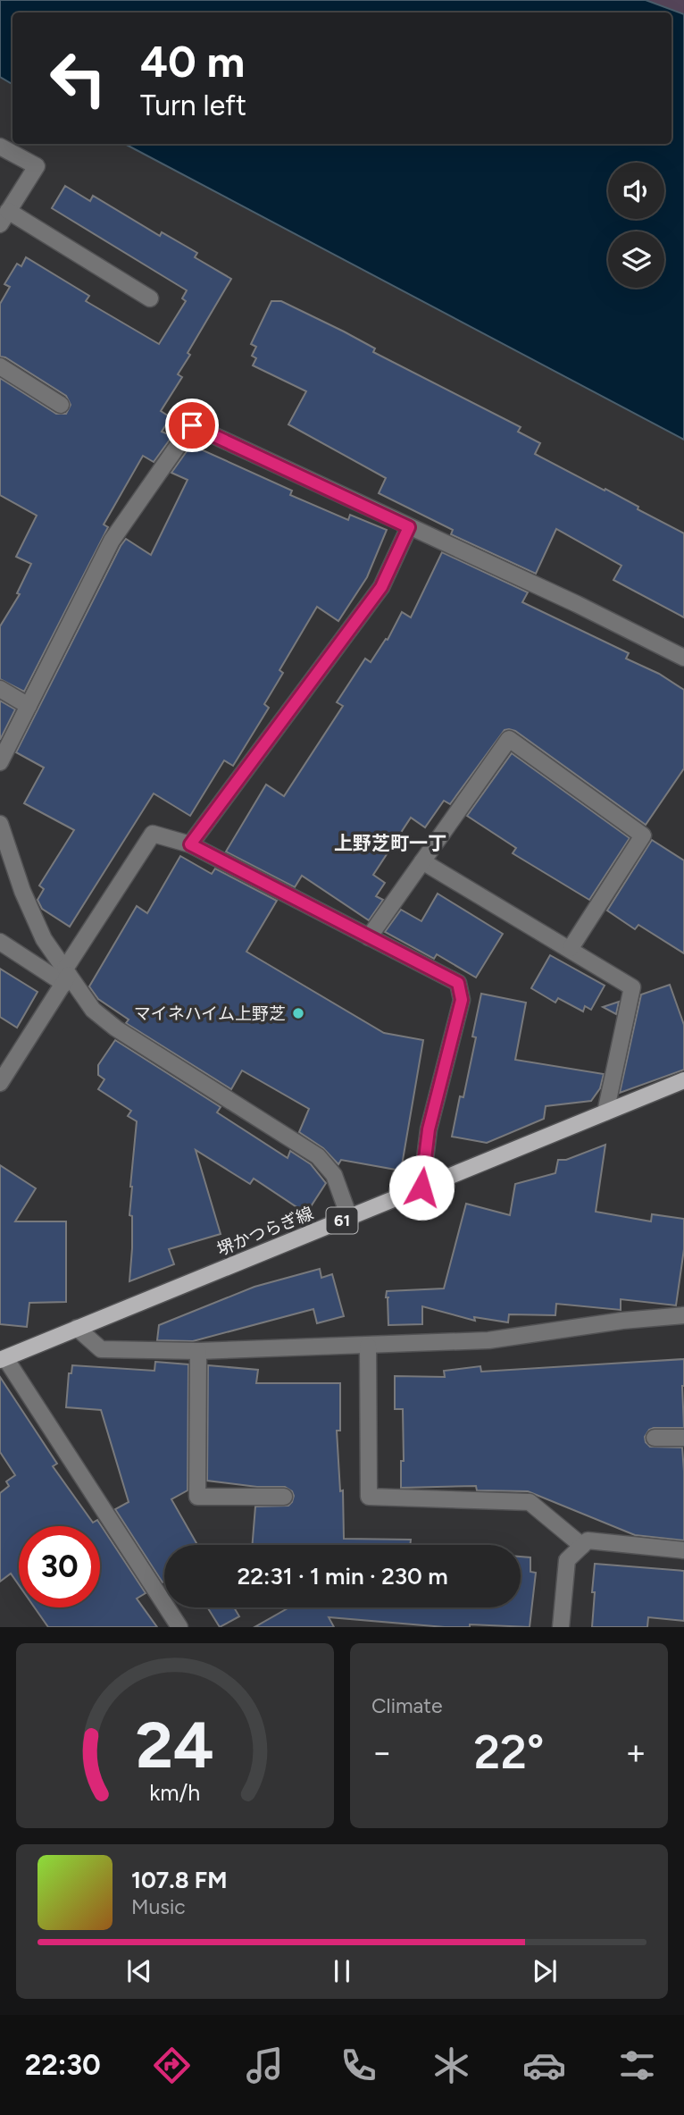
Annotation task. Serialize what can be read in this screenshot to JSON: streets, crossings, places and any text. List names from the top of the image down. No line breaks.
{"streets":{"main road":["61","堺かつらぎ線"]},"districts":["上野芝町一丁"],"places":["マイネハイム上野芝"],"page":{"turn":["40 m","Turn left"],"limit":"30","trip":"22:31 · 1 min · 230 m","tile":"Climate","heat":["−","22°","+"],"song":["107.8 FM","Music"],"tabs":"22:30","gauge":["24","km/h"]}}
